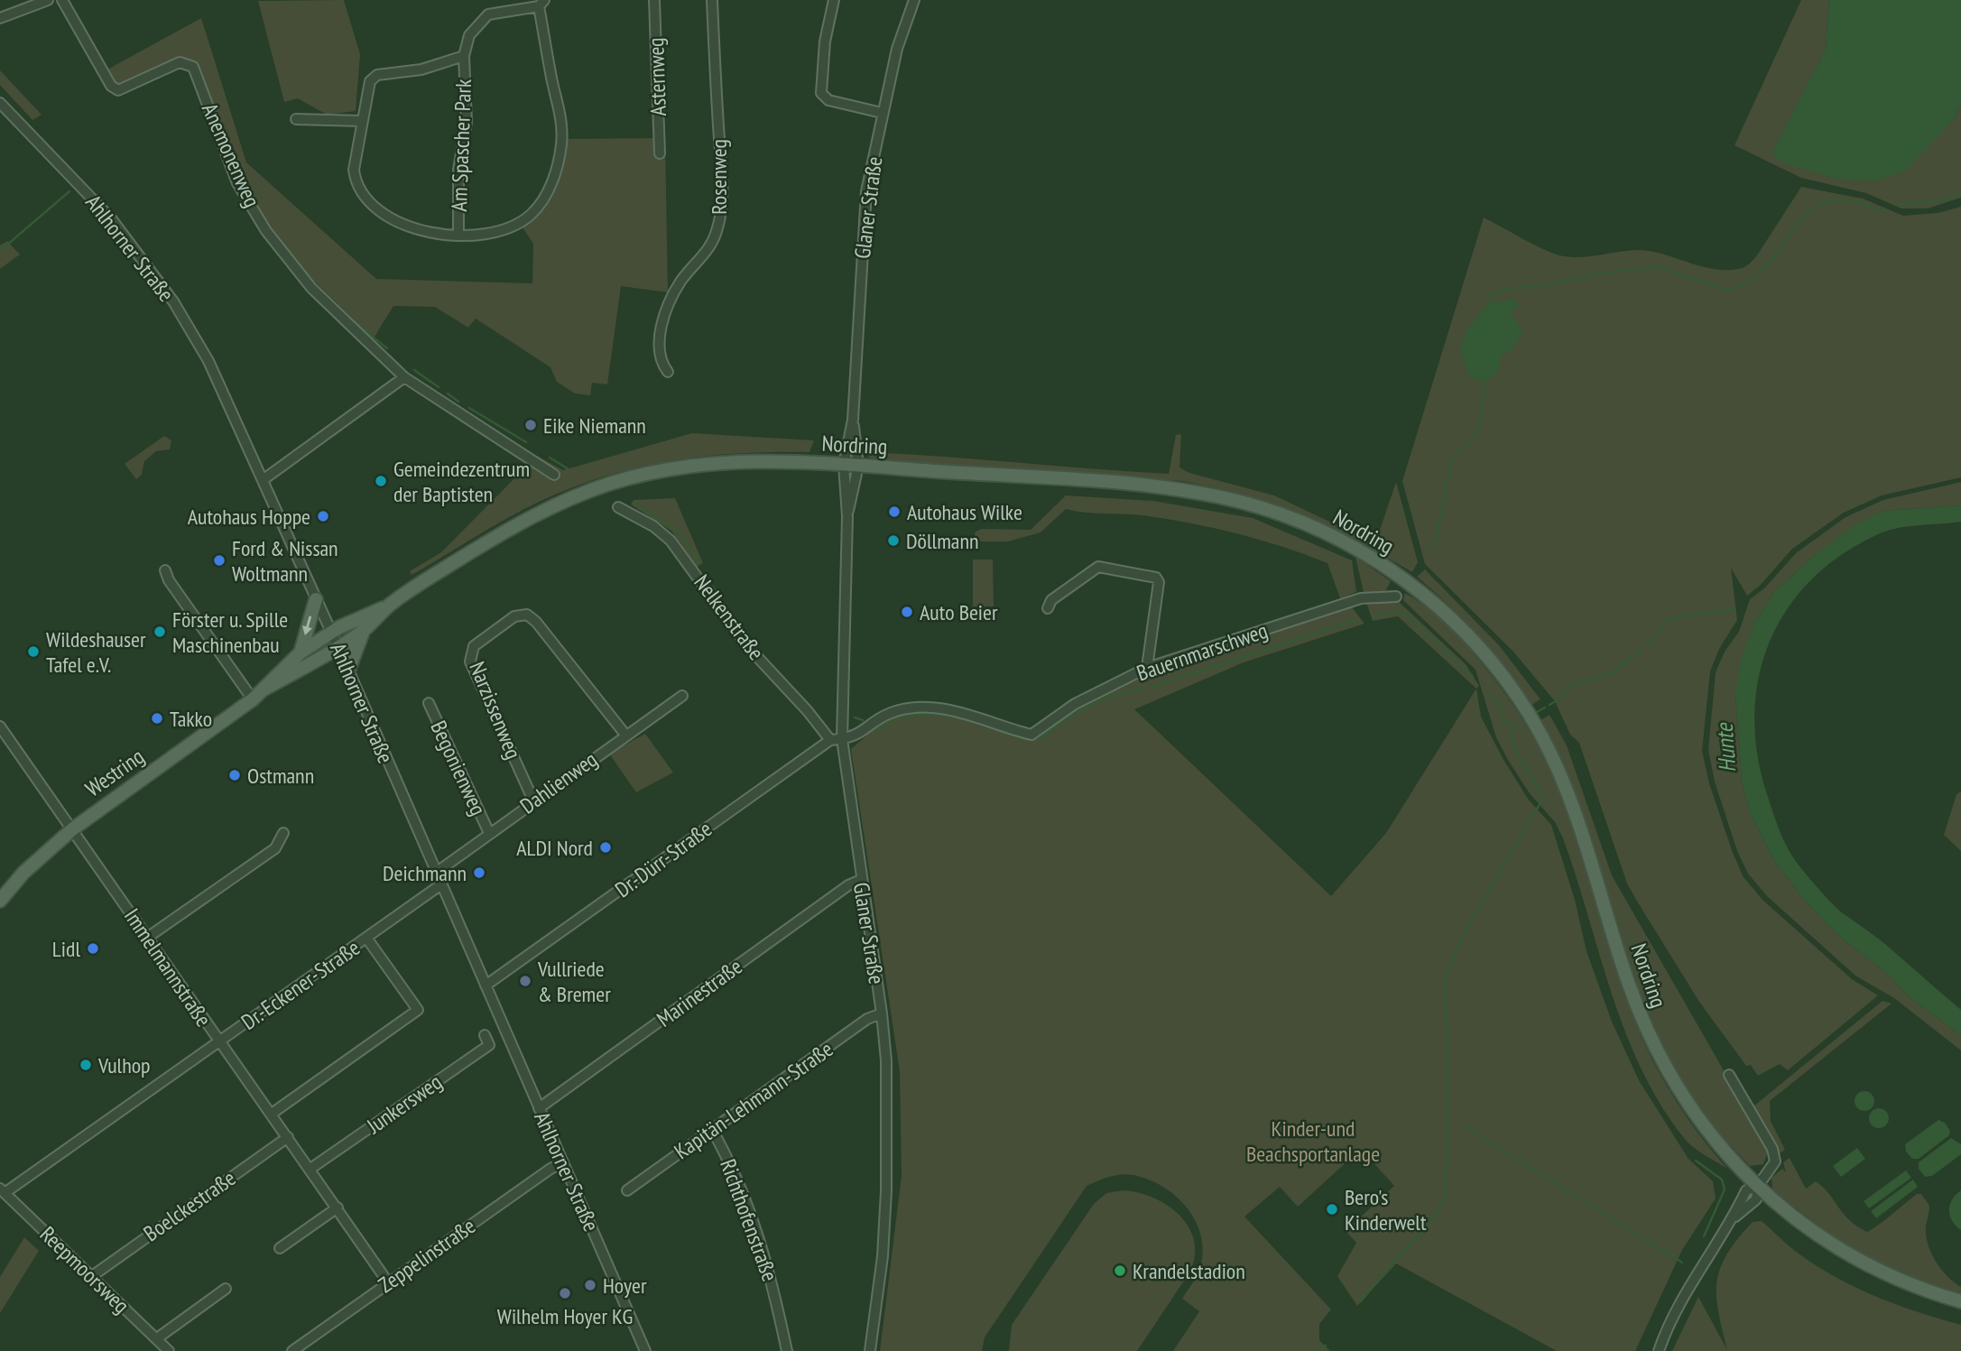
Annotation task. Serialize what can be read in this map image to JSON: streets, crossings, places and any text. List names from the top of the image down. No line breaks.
{"streets":{"main road":["Nordring","Westring"],"street":["Asternweg","Am Spascher Park","Anemonenweg","Rosenweg","Glaner Straße","Ahlhorner Straße","Nelkenstraße","Bauernmarschweg","Narzissenweg","Begonienweg","Dahlienweg","Dr.-Dürr-Straße","Immelmannstraße","Dr.-Eckener-Straße","Marinestraße","Kapitän-Lehmann-Straße","Junkersweg","Boelckestraße","Richthofenstraße","Zeppelinstraße","Reepmoorsweg"]},"crossings":[["Glaner Straße","Nordring"],["Glaner Straße","Bauernmarschweg"],["Glaner Straße","Marinestraße"],["Glaner Straße","Kapitän-Lehmann-Straße"],["Ahlhorner Straße","Nordring"],["Ahlhorner Straße","Westring"],["Ahlhorner Straße","Dahlienweg"],["Ahlhorner Straße","Dr.-Dürr-Straße"],["Ahlhorner Straße","Dr.-Eckener-Straße"],["Ahlhorner Straße","Marinestraße"],["Ahlhorner Straße","Zeppelinstraße"],["Nordring","Westring"],["Nelkenstraße","Dr.-Dürr-Straße"],["Narzissenweg","Dahlienweg"],["Begonienweg","Dahlienweg"],["Westring","Immelmannstraße"],["Immelmannstraße","Dr.-Eckener-Straße"],["Immelmannstraße","Junkersweg"],["Immelmannstraße","Boelckestraße"],["Immelmannstraße","Zeppelinstraße"],["Dr.-Eckener-Straße","Reepmoorsweg"],["Kapitän-Lehmann-Straße","Richthofenstraße"],["Boelckestraße","Reepmoorsweg"]],"water":["Hunte"],"parks":["Kinder-und Beachsportanlage"],"places":["Eike Niemann","Gemeindezentrum der Baptisten","Autohaus Wilke","Autohaus Hoppe","Döllmann","Ford & Nissan Woltmann","Auto Beier","Förster u. Spille Maschinenbau","Wildeshauser Tafel e.V.","Takko","Ostmann","ALDI Nord","Deichmann","Lidl","Vullriede & Bremer","Vulhop","Bero's Kinderwelt","Krandelstadion","Hoyer","Wilhelm Hoyer KG"]}
